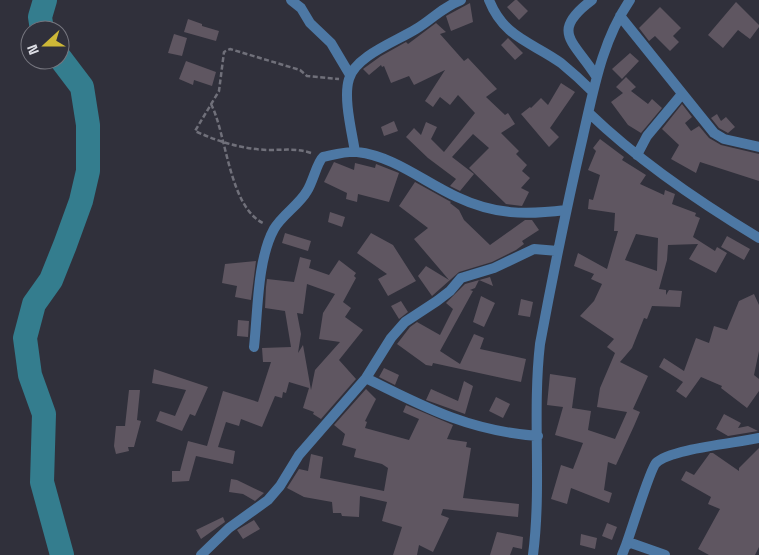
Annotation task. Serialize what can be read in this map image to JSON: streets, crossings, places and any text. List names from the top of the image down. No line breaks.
{"north":"left"}
